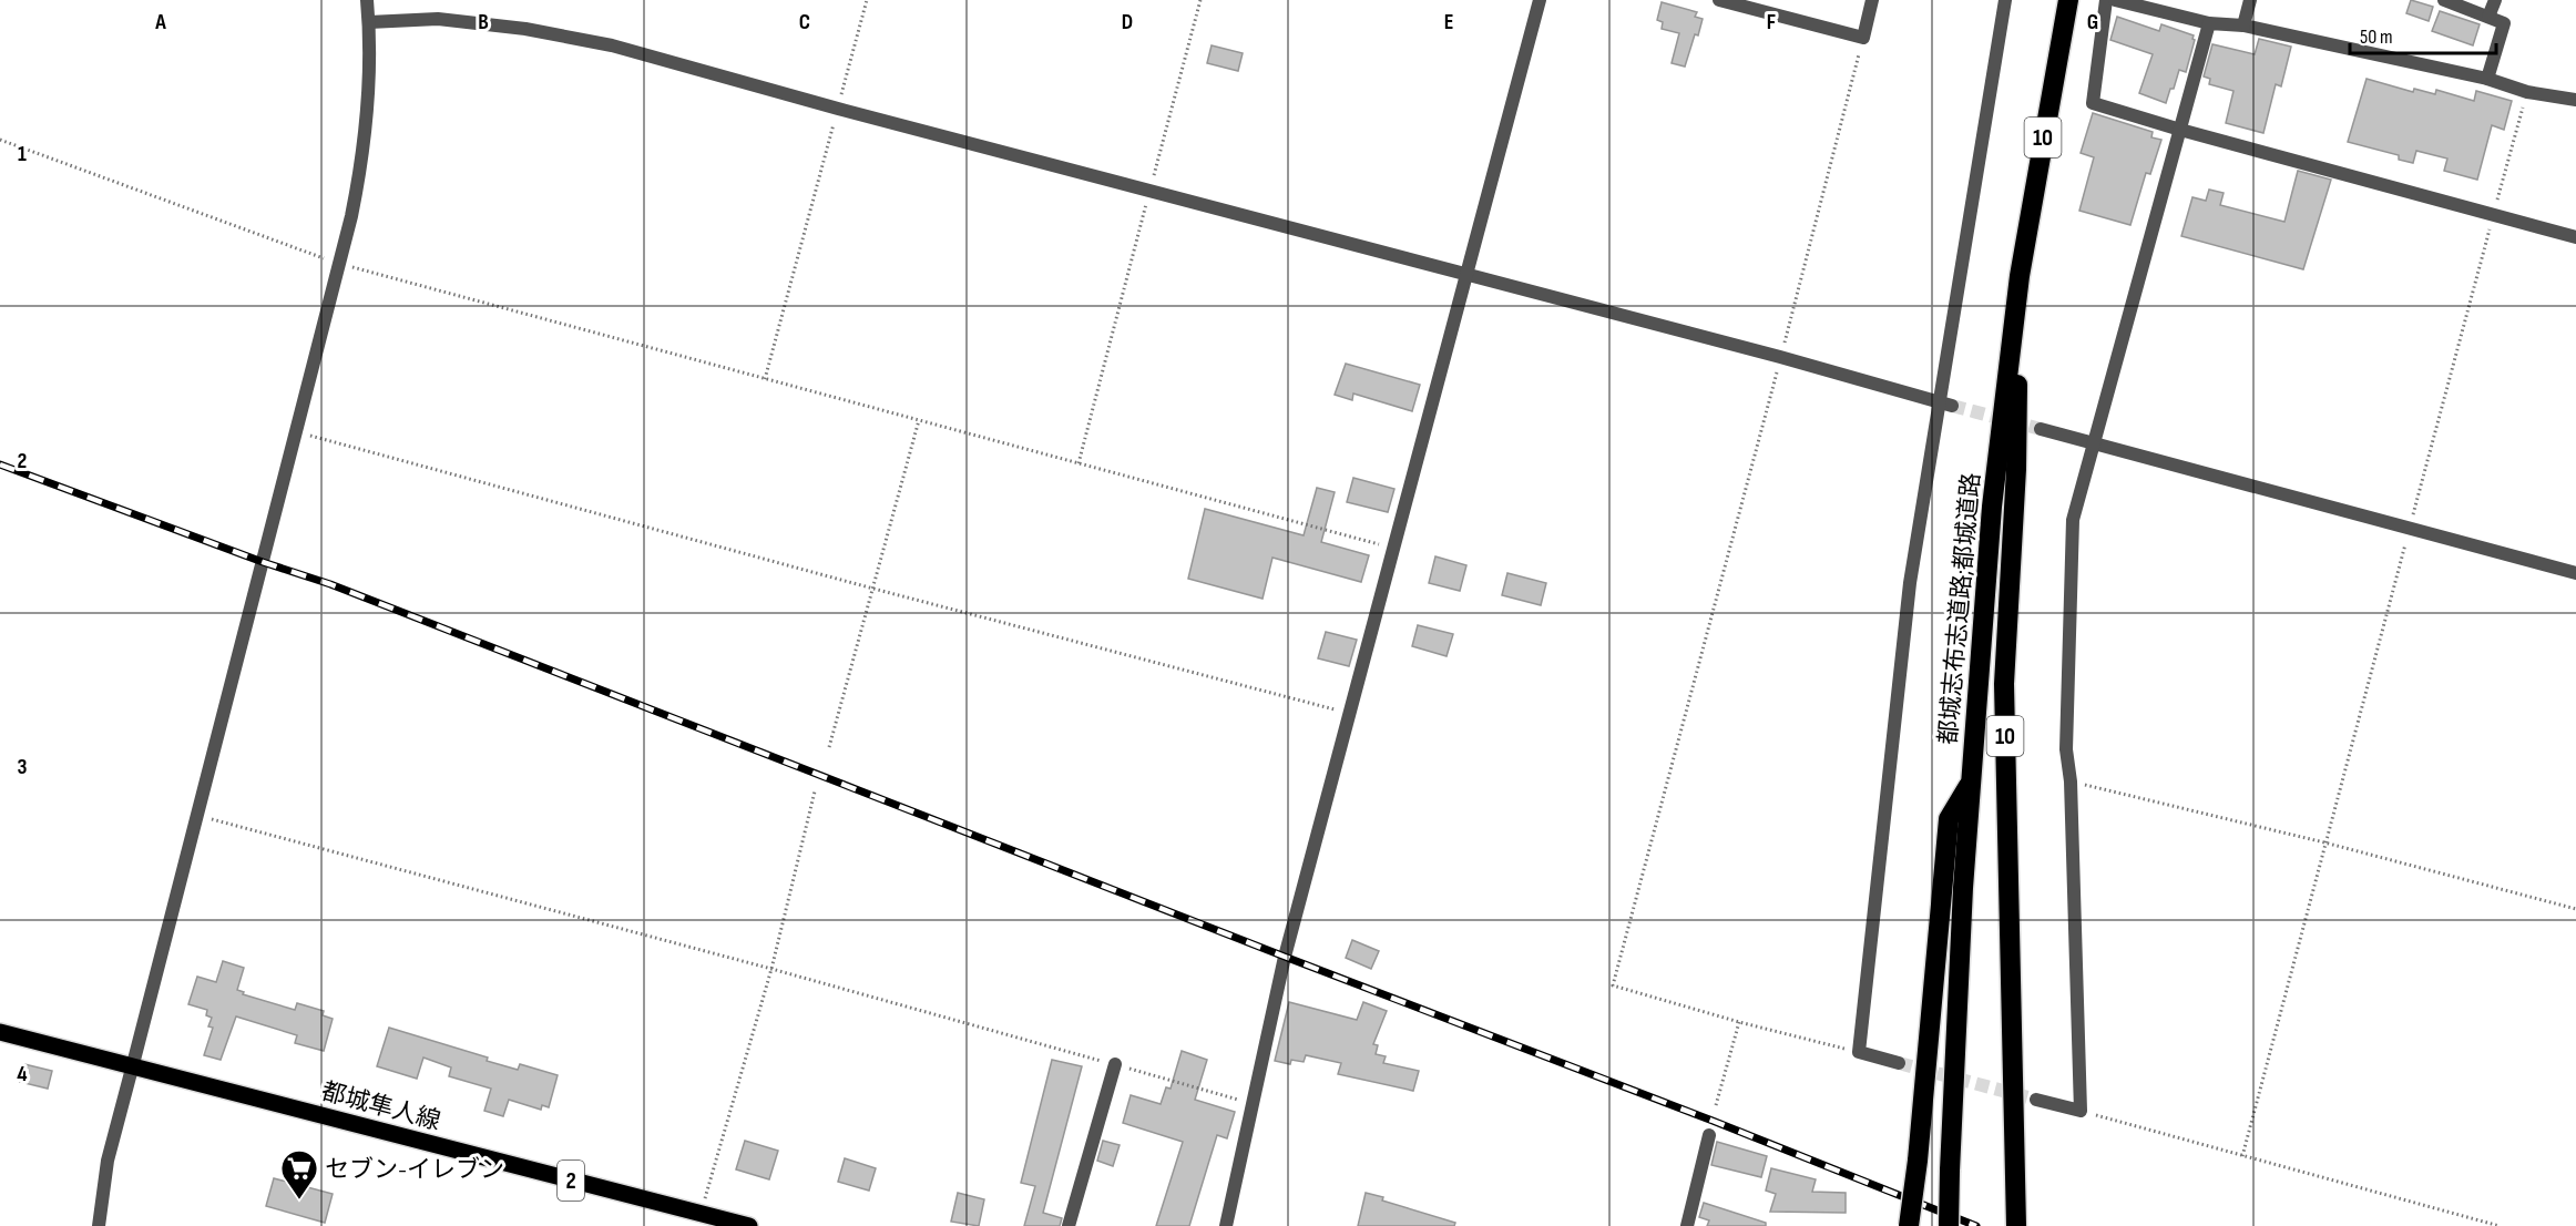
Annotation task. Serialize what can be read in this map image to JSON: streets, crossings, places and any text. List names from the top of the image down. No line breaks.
{"streets":{"highway":["10","都城志布志道路;都城道路"],"main road":["都城隼人線","2"]},"crossings":[["10","都城志布志道路;都城道路"]],"places":{"supermarket":["セブン-イレブン"]},"scale_bar":"50 m","grid":{"columns":["A","B","C","D","E","F","G"],"rows":["1","2","3","4"]}}
